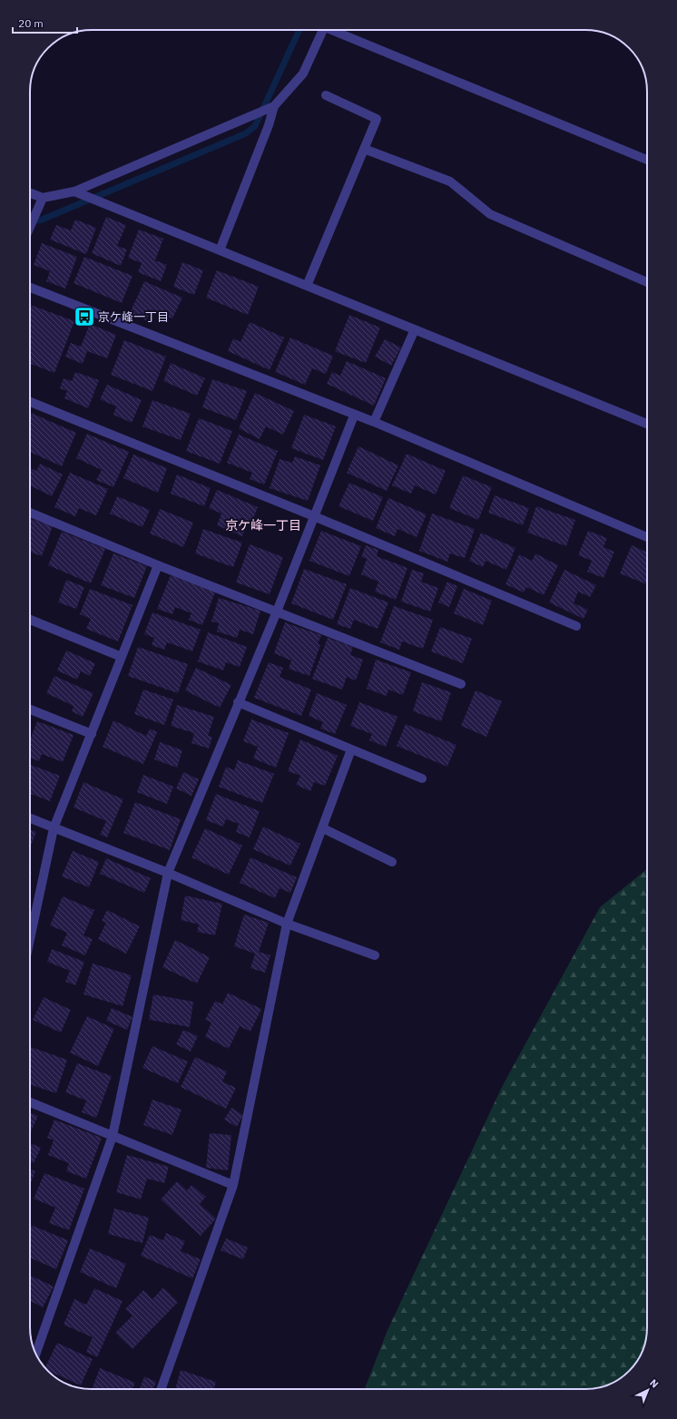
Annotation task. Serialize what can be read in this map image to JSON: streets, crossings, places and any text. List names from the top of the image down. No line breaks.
{"districts":["京ケ峰一丁目"],"places":{"bus stop":["京ケ峰一丁目"]},"scale_bar":"20 m","north":"top right"}
